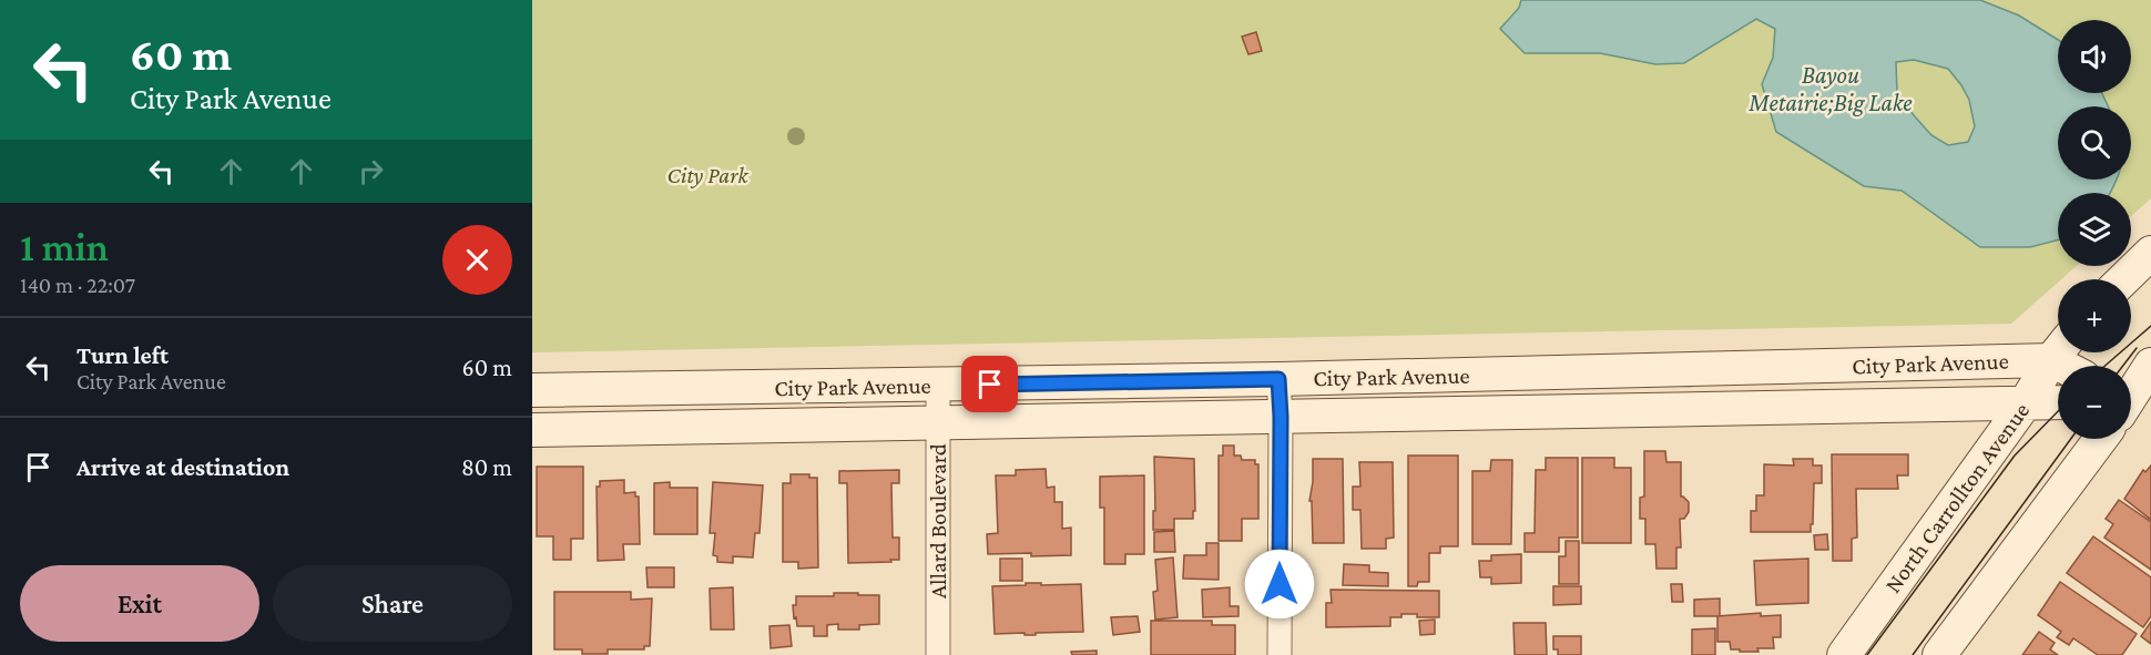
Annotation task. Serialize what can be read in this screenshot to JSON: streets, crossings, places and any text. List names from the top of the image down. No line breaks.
{"streets":{"main road":["City Park Avenue","North Carrollton Avenue"],"street":["Allard Boulevard"]},"crossings":[["City Park Avenue","North Carrollton Avenue"],["City Park Avenue","Allard Boulevard"]],"water":["Bayou Metairie;Big Lake"],"parks":["City Park"],"page":{"turn":["60 m","City Park Avenue"],"map_buttons":["+","−"],"heading":["1 min","140 m · 22:07"],"list":[{"name":"Turn left","note":"City Park Avenue","value":"60 m"},{"name":"Arrive at destination","value":"80 m"}],"buttons":["Exit","Share"]}}
